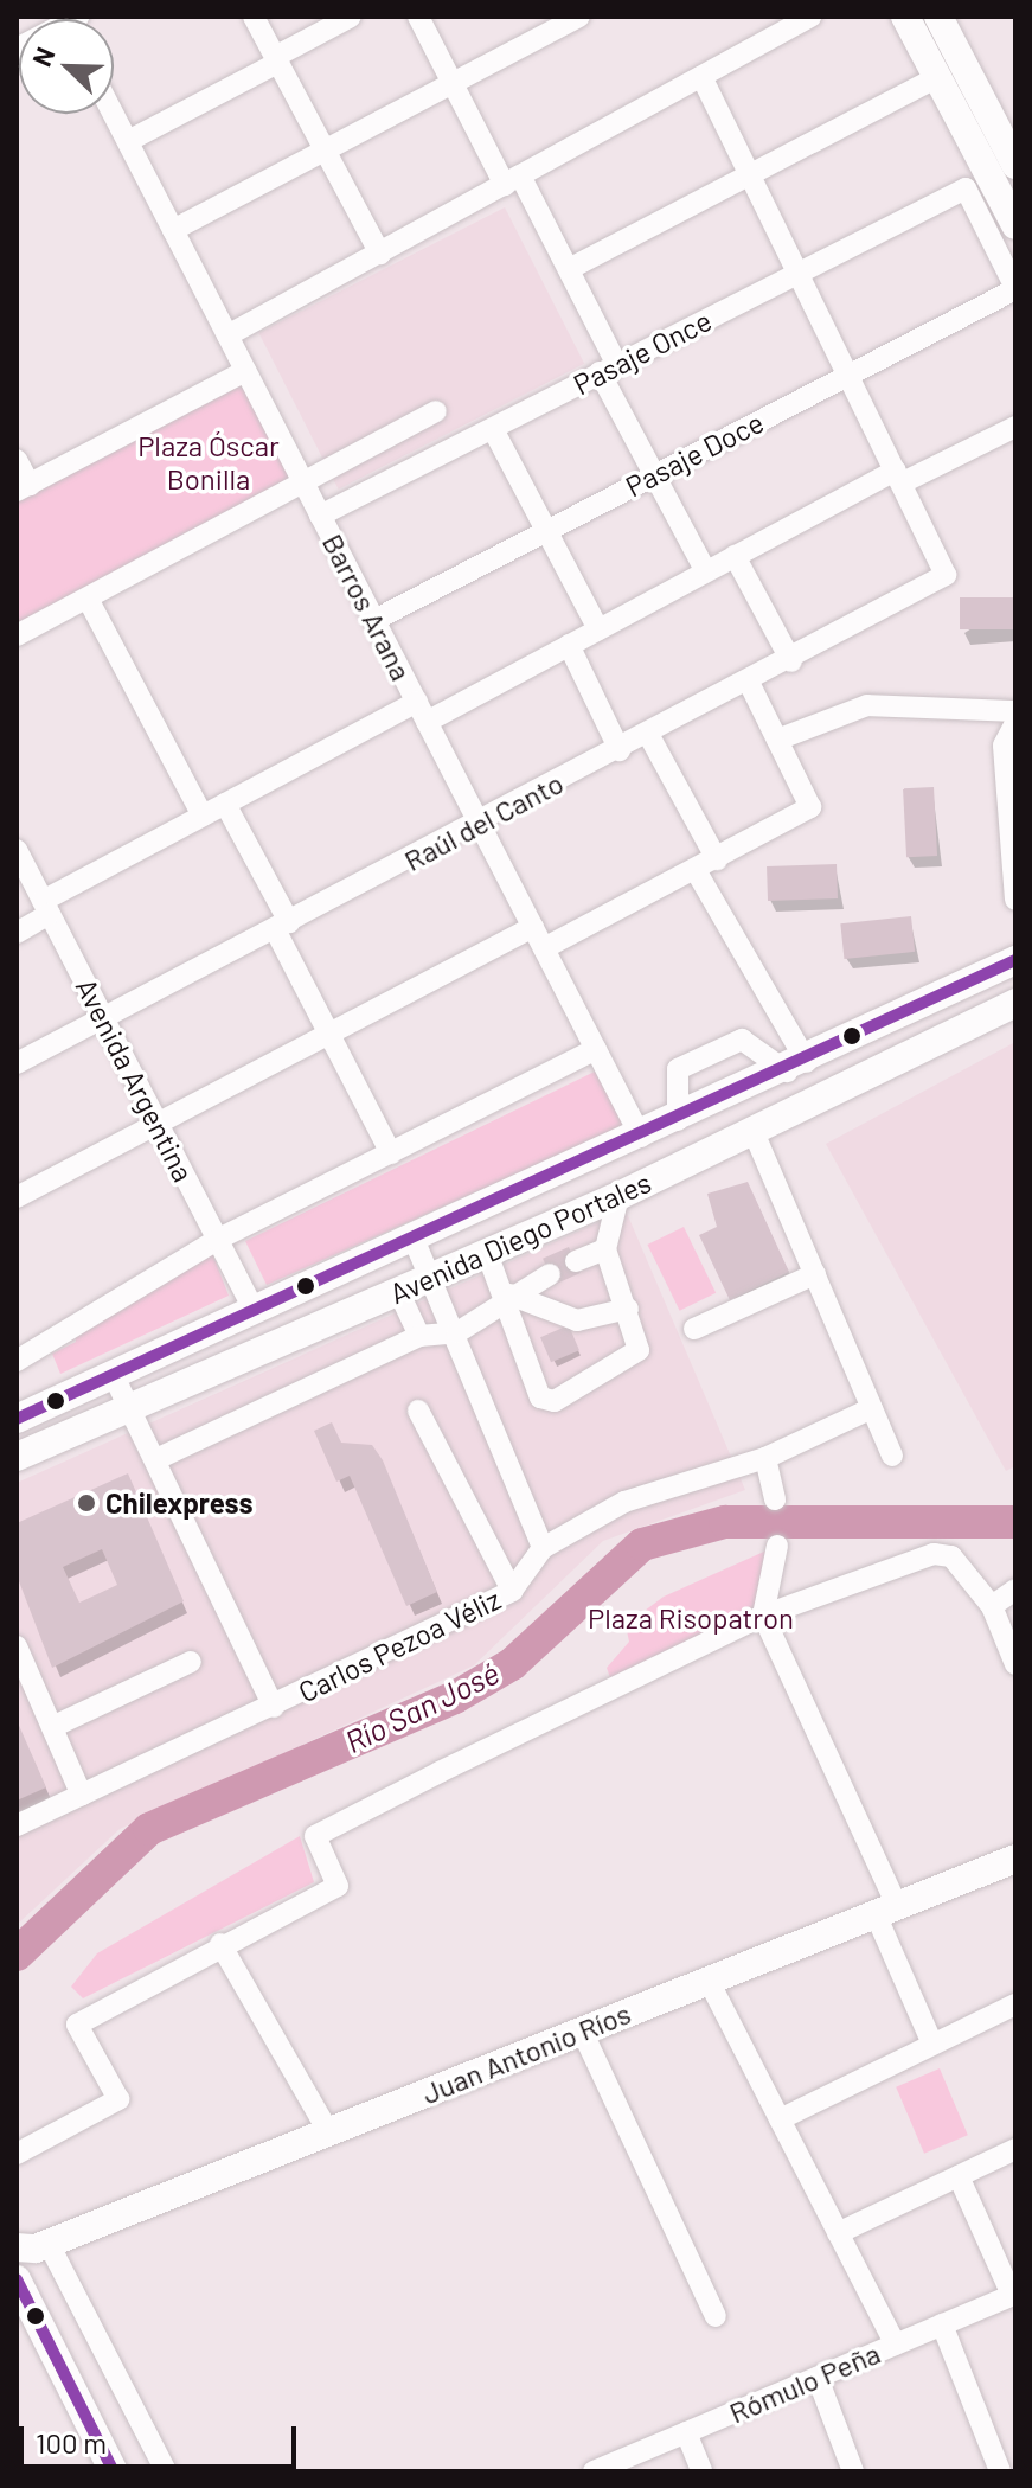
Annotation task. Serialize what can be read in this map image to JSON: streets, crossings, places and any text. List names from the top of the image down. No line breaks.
{"streets":{"main road":["Avenida Diego Portales","Juan Antonio Ríos"],"street":["Pasaje Once","Pasaje Doce","Barros Arana","Raúl del Canto","Avenida Argentina","Carlos Pezoa Véliz","Rómulo Peña"]},"crossings":[["Pasaje Once","Pasaje Doce"],["Pasaje Once","Barros Arana"],["Pasaje Doce","Barros Arana"],["Barros Arana","Raúl del Canto"],["Barros Arana","Avenida Diego Portales"],["Raúl del Canto","Avenida Argentina"],["Avenida Argentina","Avenida Diego Portales"]],"water":["Río San José"],"parks":["Plaza Óscar Bonilla","Plaza Risopatron"],"places":["Chilexpress"],"scale_bar":"100 m","north":"top left"}
